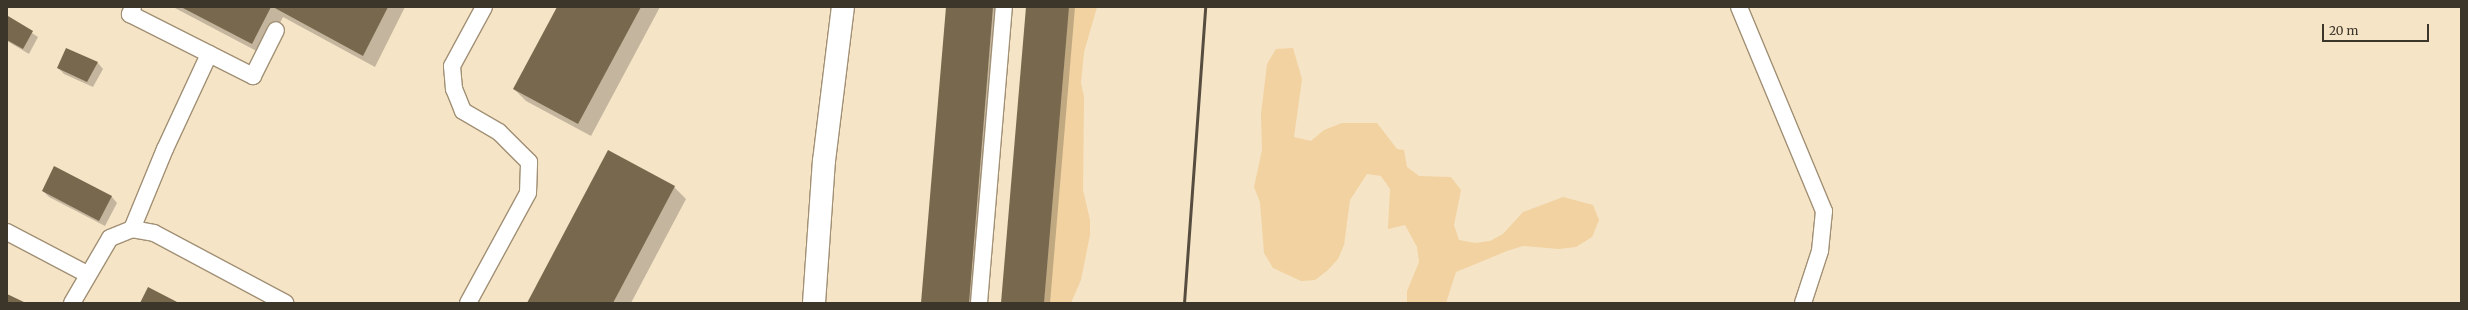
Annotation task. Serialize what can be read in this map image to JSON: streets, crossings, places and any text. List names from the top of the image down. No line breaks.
{"scale_bar":"20 m"}
